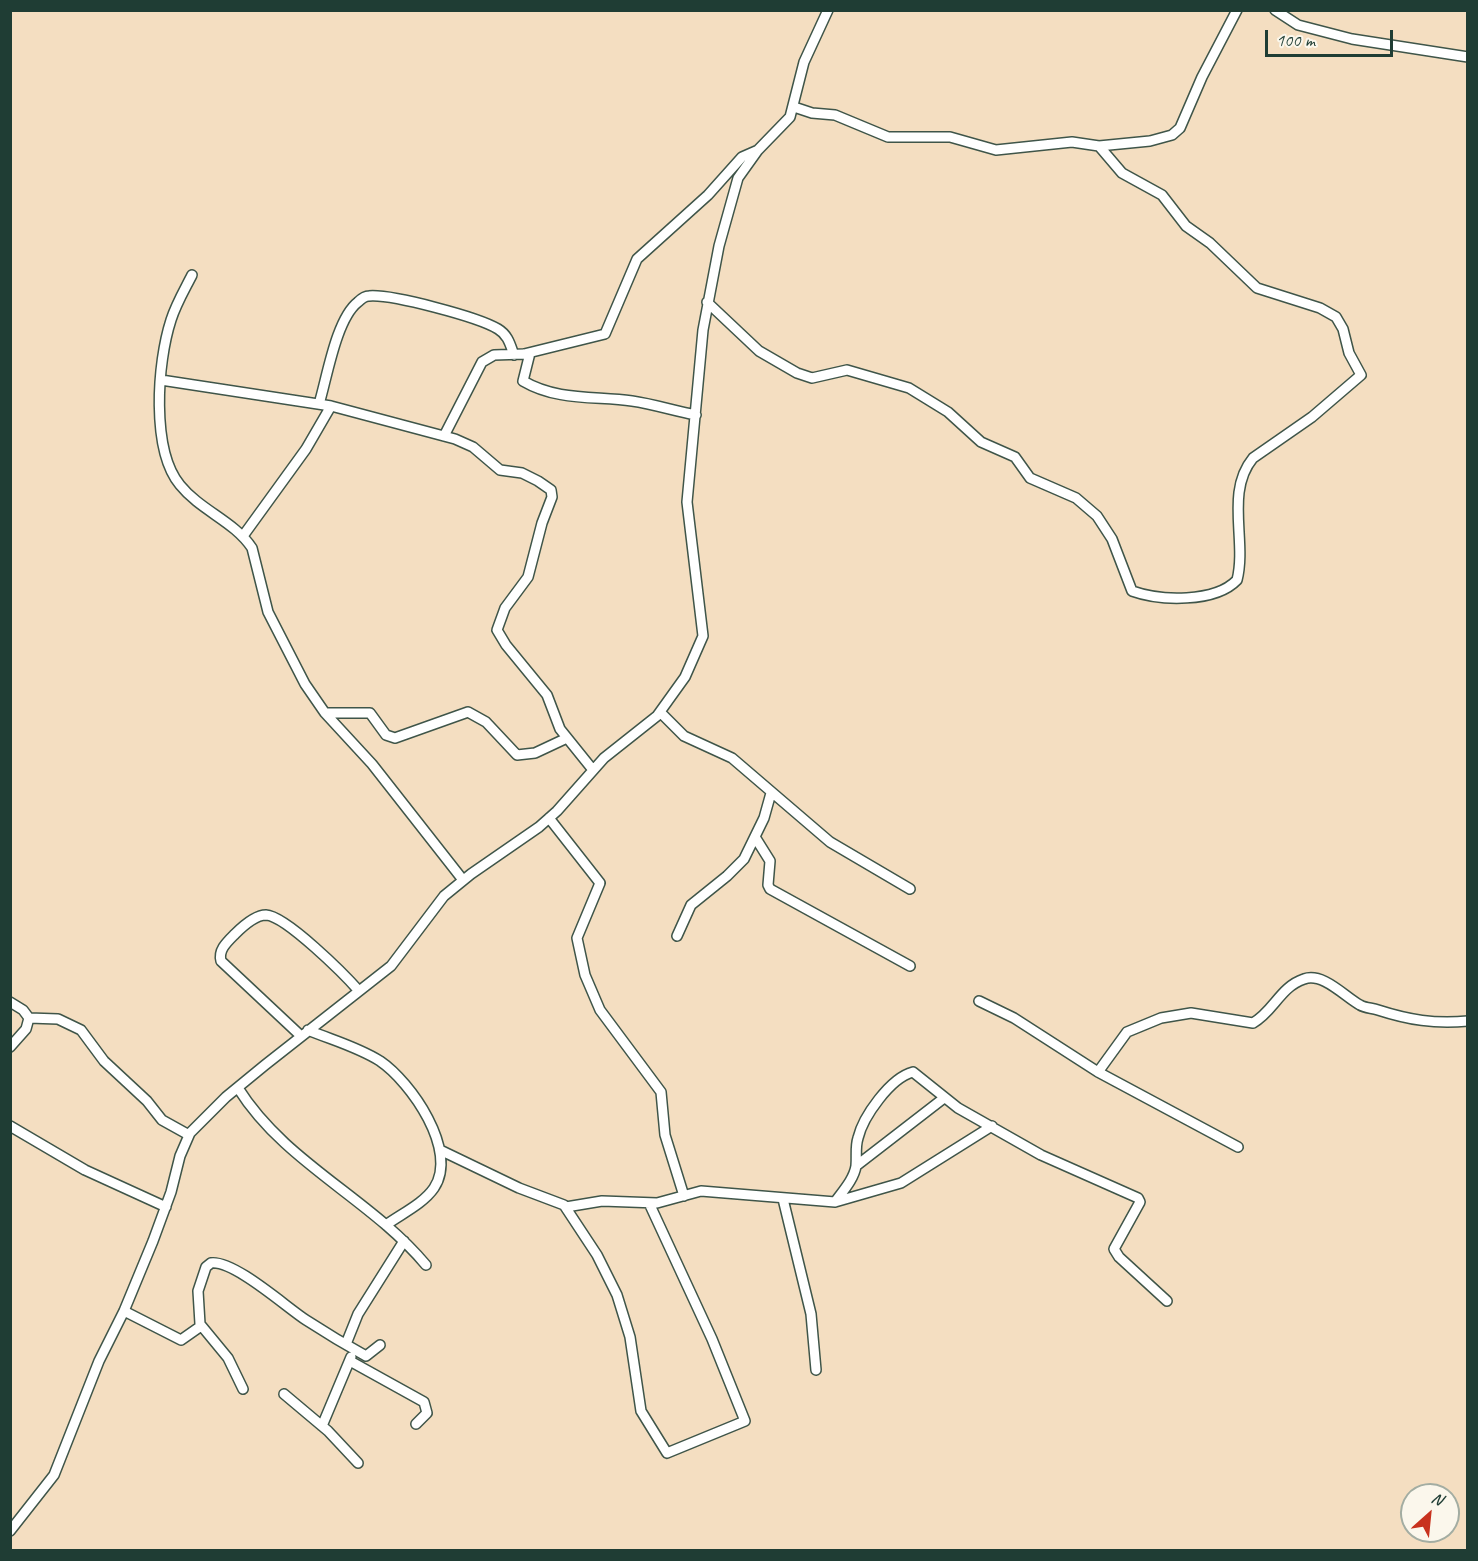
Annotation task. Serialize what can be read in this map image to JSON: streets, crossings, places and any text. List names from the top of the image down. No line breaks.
{"scale_bar":"100 m","north":"top right"}
